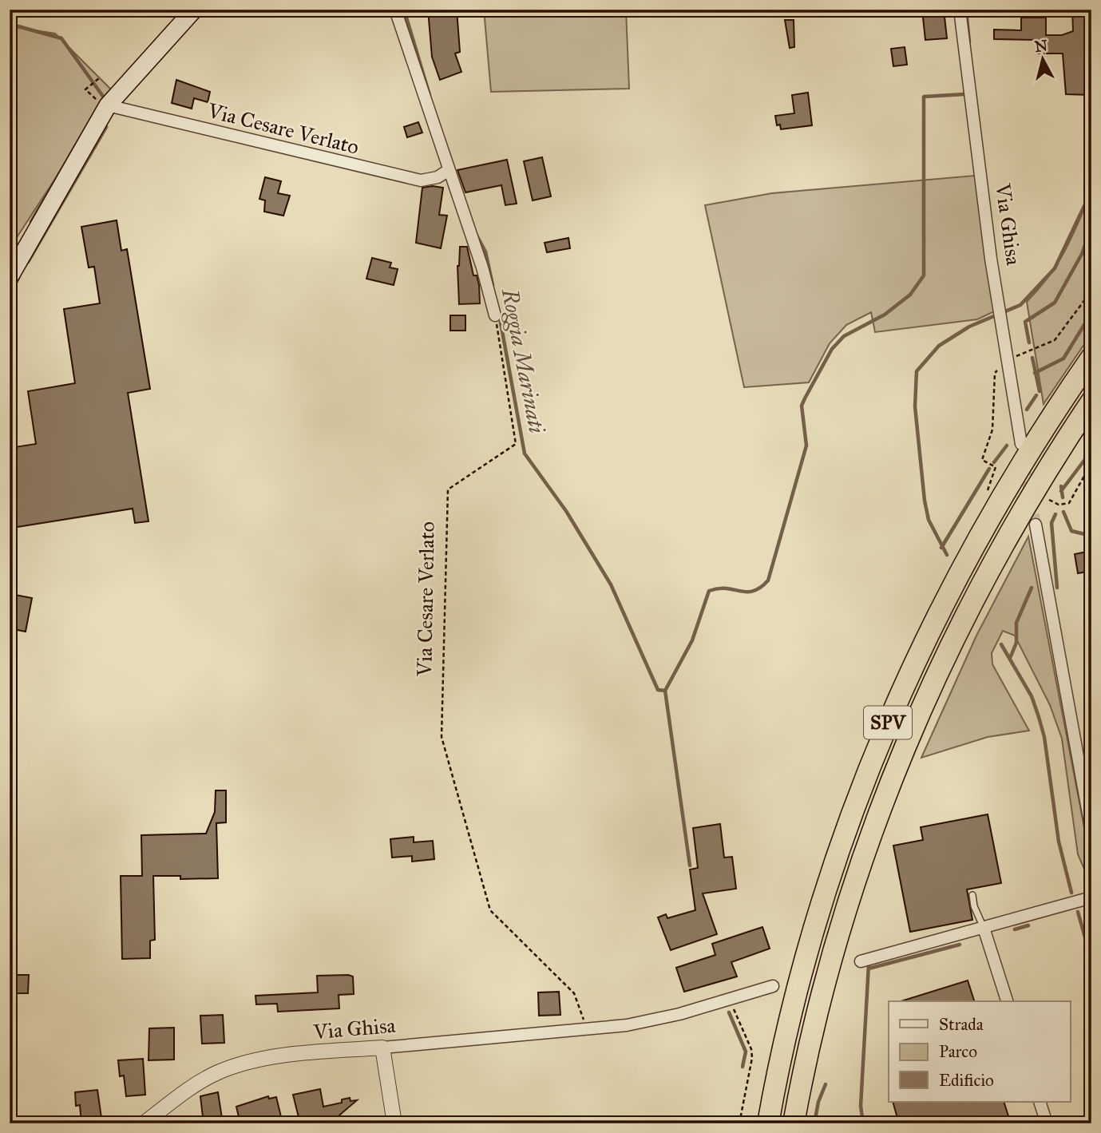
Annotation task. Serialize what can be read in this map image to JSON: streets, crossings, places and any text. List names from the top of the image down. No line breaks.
{"streets":{"highway":["SPV"],"street":["Via Cesare Verlato","Via Ghisa"]},"crossings":[["Via Cesare Verlato","Via Ghisa"]],"water":["Roggia Marinati"],"legend":["Strada","Parco","Edificio"],"north":"top"}
